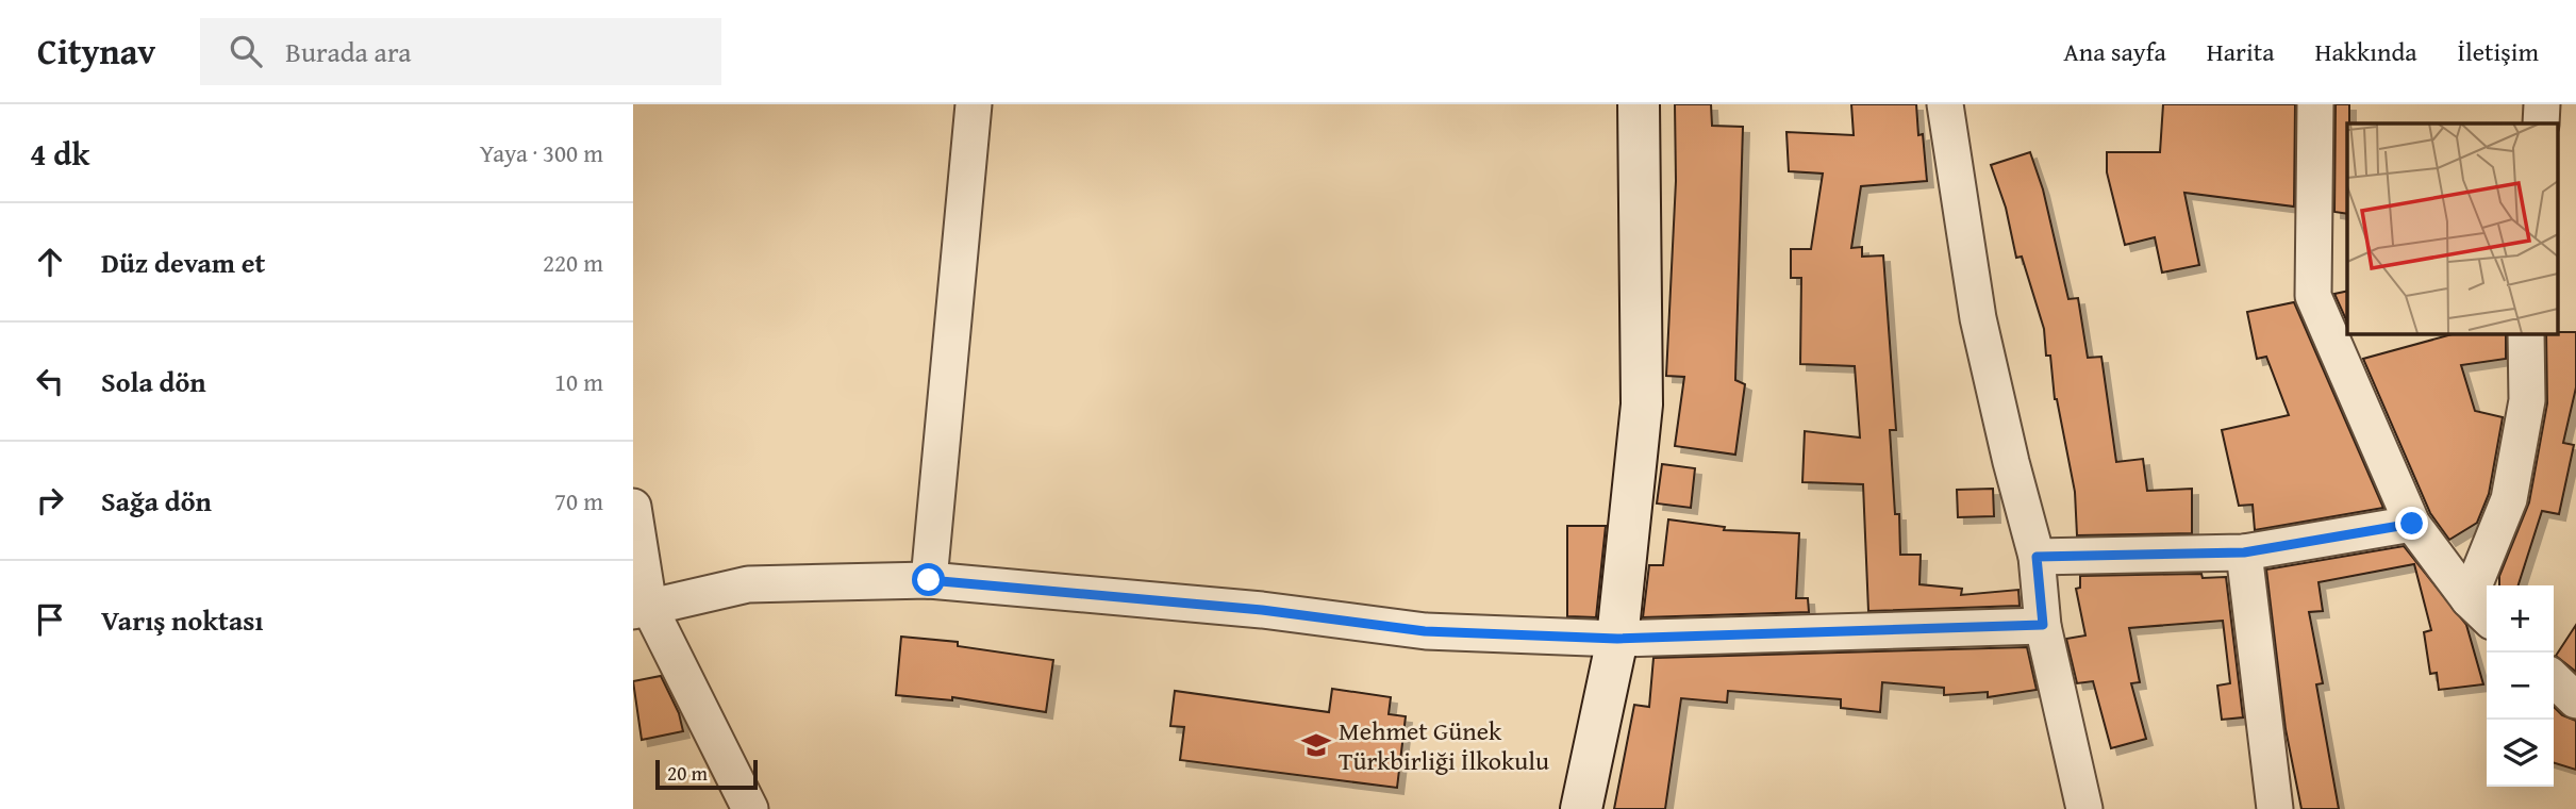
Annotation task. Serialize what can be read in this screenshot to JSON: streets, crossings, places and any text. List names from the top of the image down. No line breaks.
{"places":{"school or university":["Mehmet Günek Türkbirliği İlkokulu"]},"scale_bar":"20 m","page":{"header":"Citynav","search":"Burada ara","nav":["Ana sayfa","Harita","Hakkında","İletişim"],"heading":["4 dk","Yaya · 300 m"],"list":[["Düz devam et","220 m"],["Sola dön","10 m"],["Sağa dön","70 m"],"Varış noktası"],"map_buttons":["+","−"],"scale":"20 m"}}
